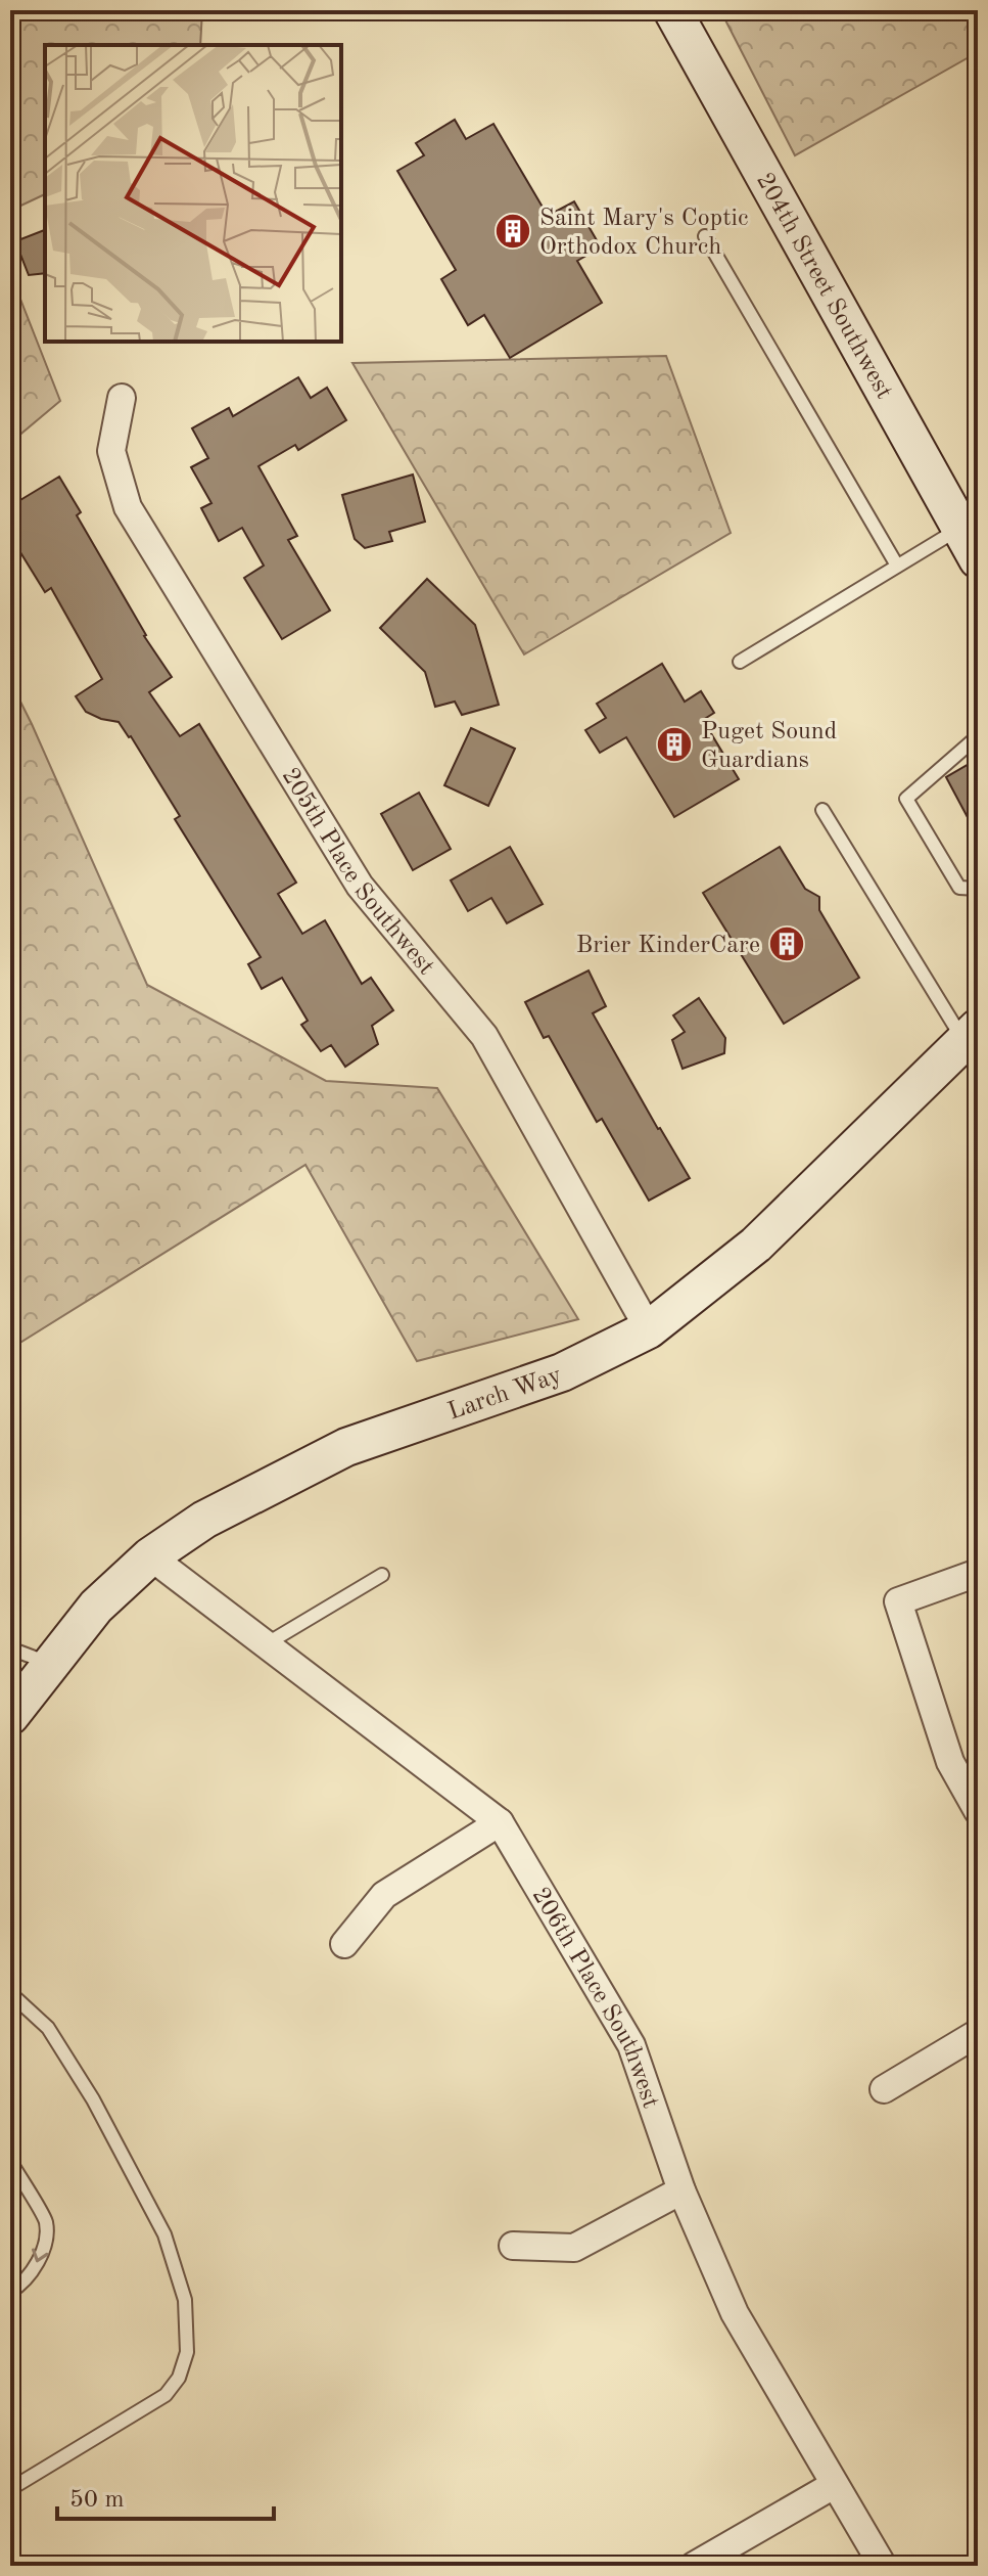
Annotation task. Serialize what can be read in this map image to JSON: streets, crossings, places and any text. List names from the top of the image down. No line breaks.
{"streets":{"street":["204th Street Southwest","205th Place Southwest","Larch Way","206th Place Southwest"]},"crossings":[["205th Place Southwest","Larch Way"],["Larch Way","206th Place Southwest"]],"places":{"building":["Saint Mary's Coptic Orthodox Church","Puget Sound Guardians","Brier KinderCare"]},"scale_bar":"50 m"}
